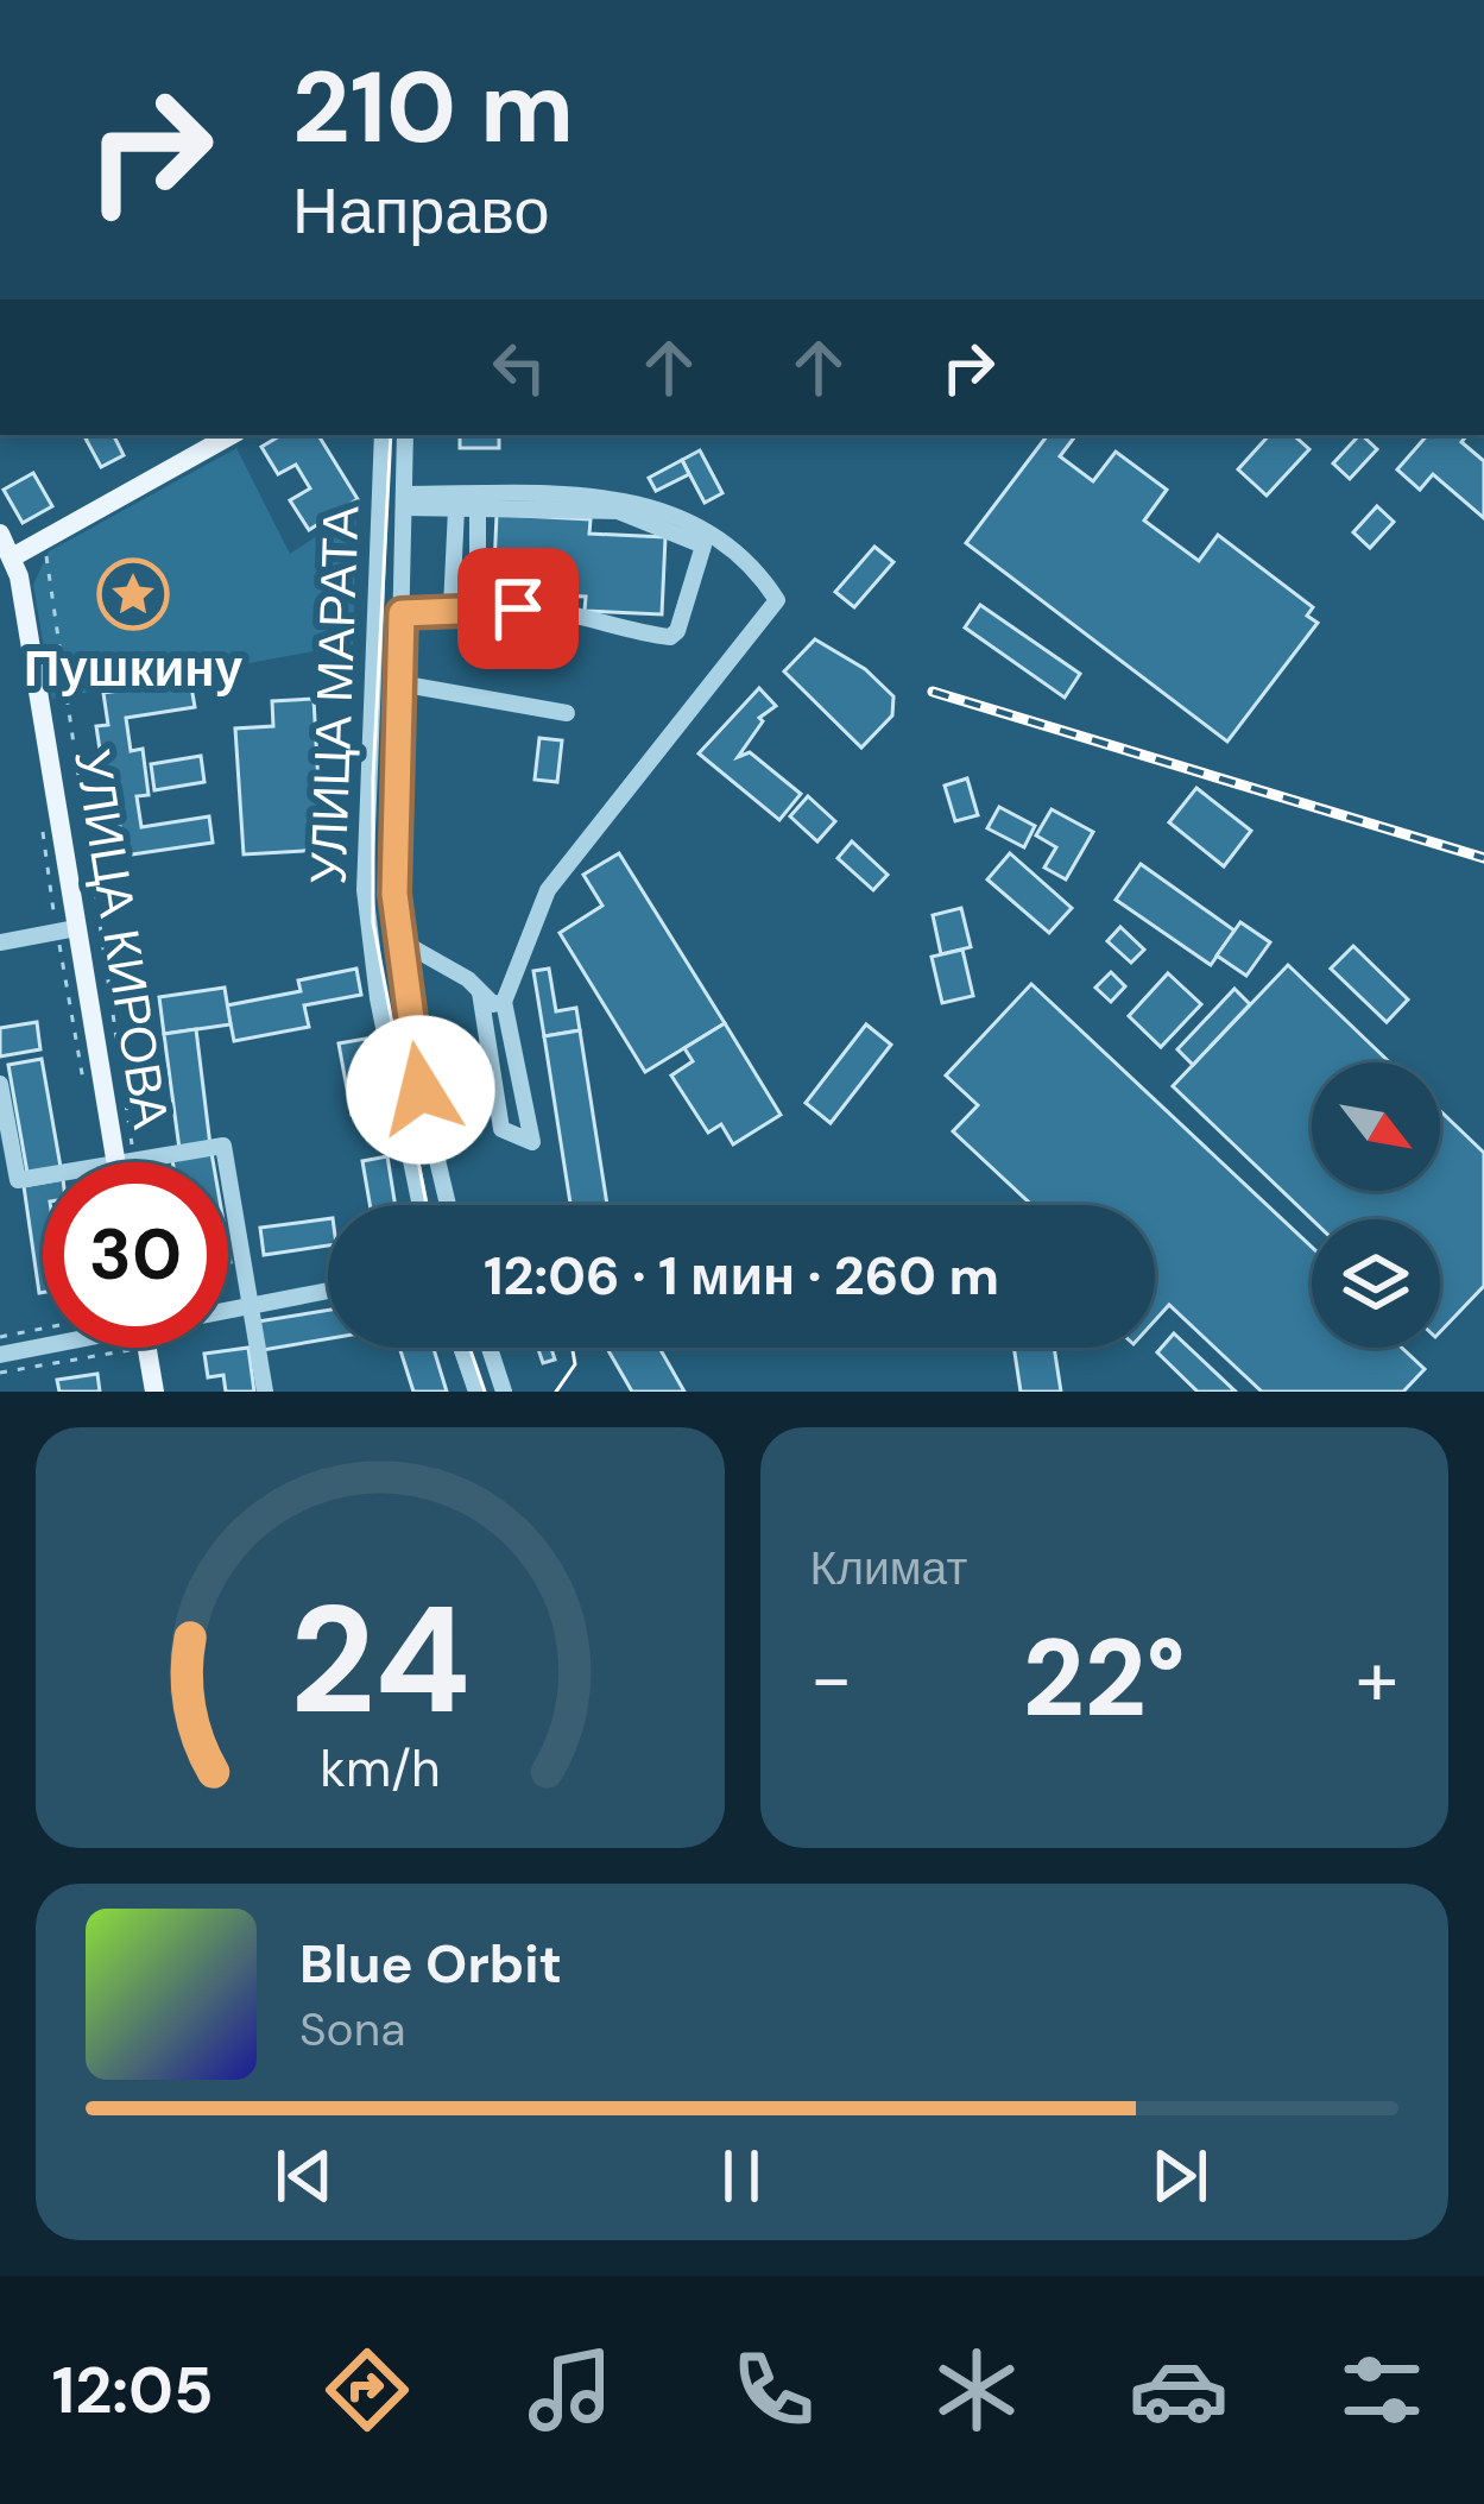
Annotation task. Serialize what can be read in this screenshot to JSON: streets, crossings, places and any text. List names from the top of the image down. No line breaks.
{"streets":{"main road":["УЛИЦА КИРОВА"],"street":["УЛИЦА МАРАТА"]},"places":{"place":["Пушкину"]},"north":"bottom right","page":{"turn":["210 m","Направо"],"limit":"30","trip":"12:06 · 1 мин · 260 m","tile":"Климат","heat":["−","22°","+"],"song":["Blue Orbit","Sona"],"tabs":"12:05","gauge":["24","km/h"]}}
